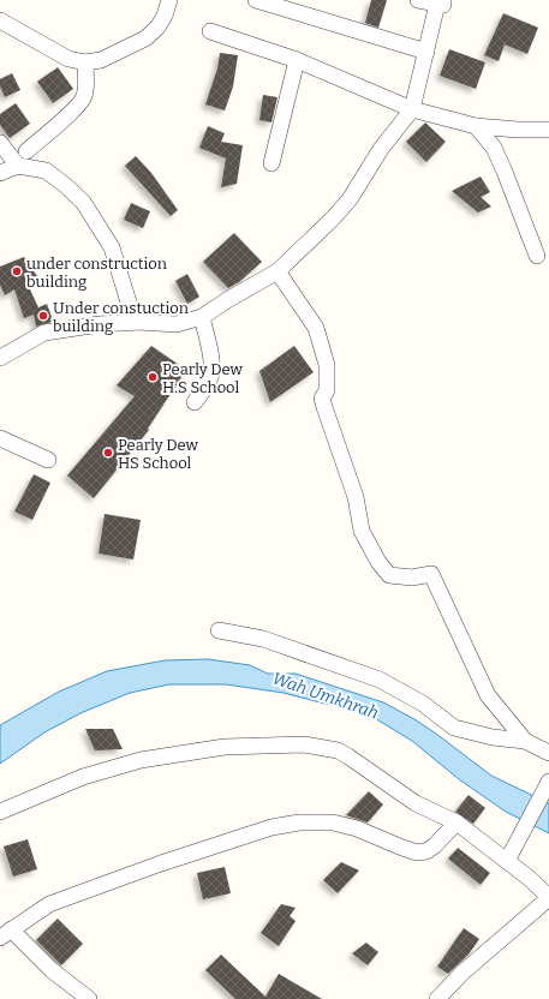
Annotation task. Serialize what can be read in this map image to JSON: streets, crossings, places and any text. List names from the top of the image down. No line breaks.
{"water":["Wah Umkhrah"],"places":["under construction building","Under constuction building","Pearly Dew H.S School","Pearly Dew HS School"]}
